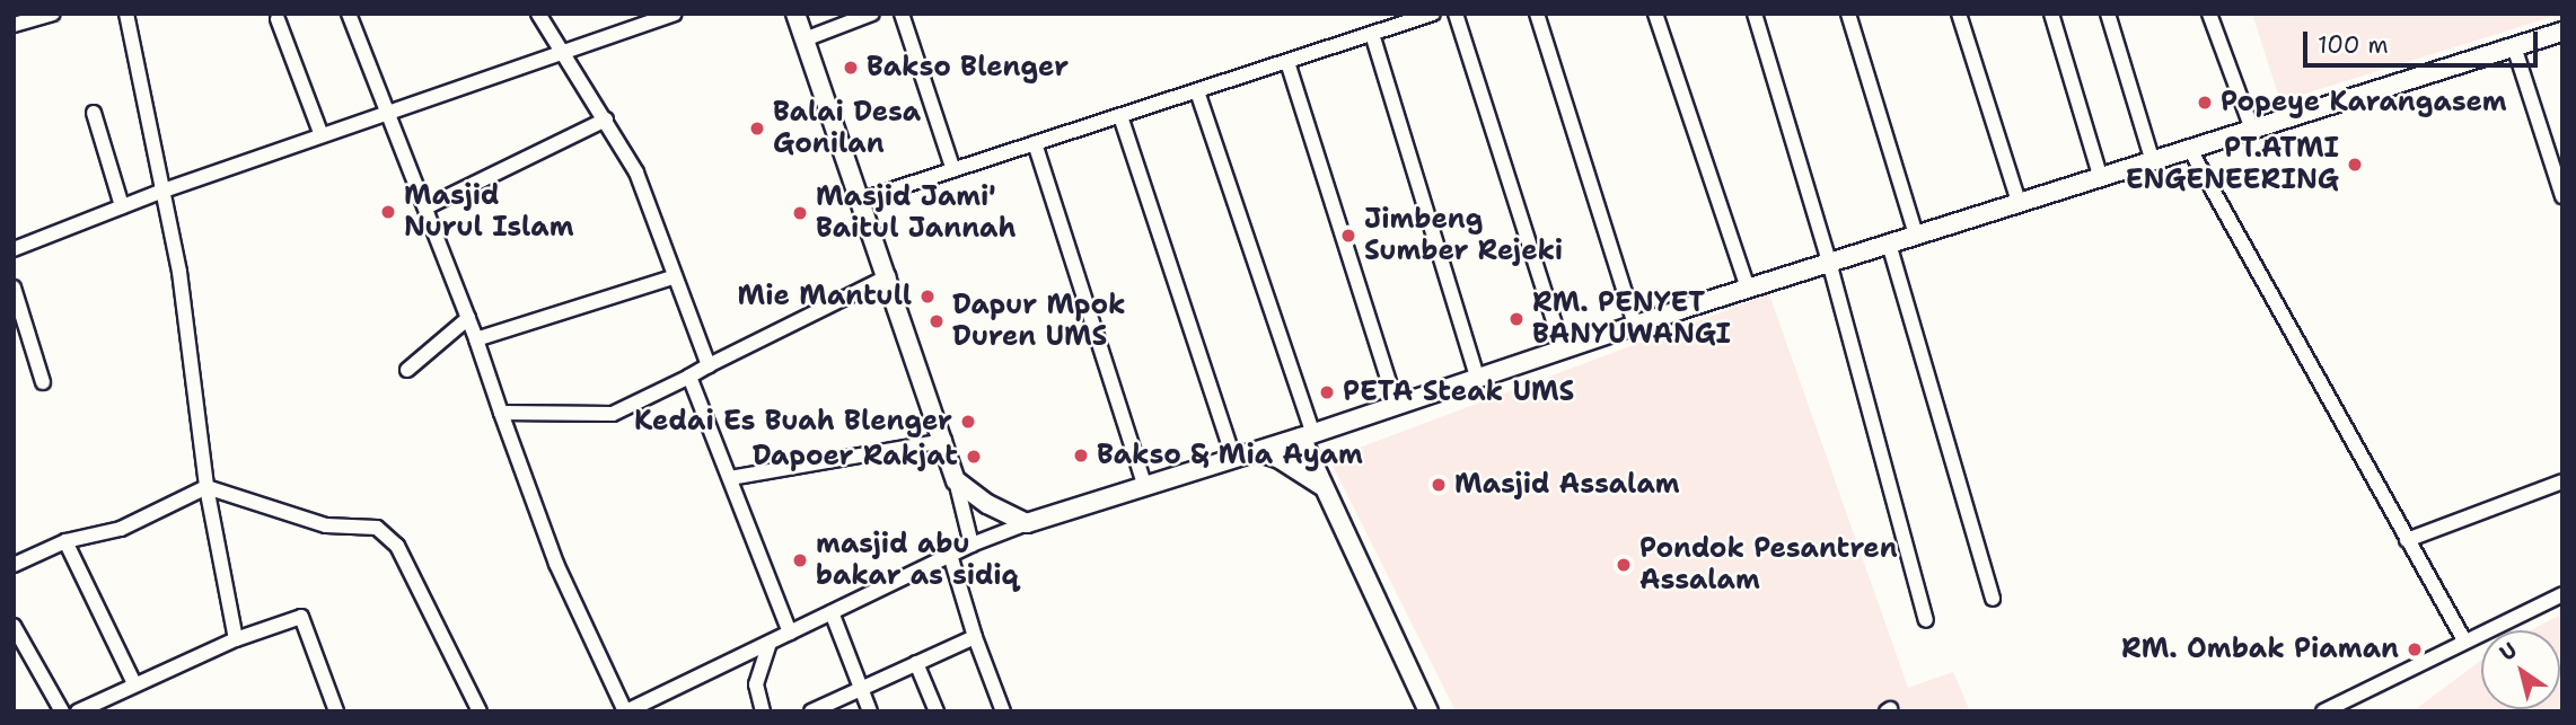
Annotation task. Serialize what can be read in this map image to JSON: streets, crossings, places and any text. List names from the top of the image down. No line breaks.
{"places":["Bakso Blenger","Popeye Karangasem","Balai Desa Gonilan","PT.ATMI ENGENEERING","Masjid Nurul Islam","Masjid Jami' Baitul Jannah","Jimbeng Sumber Rejeki","Mie Mantull","RM. PENYET BANYUWANGI","Dapur Mpok Duren UMS","PETA Steak UMS","Kedai Es Buah Blenger","Bakso & Mia Ayam","Dapoer Rakjat","Masjid Assalam","masjid abu bakar as sidiq","Pondok Pesantren Assalam","RM. Ombak Piaman"],"scale_bar":"100 m","north":"top left"}
